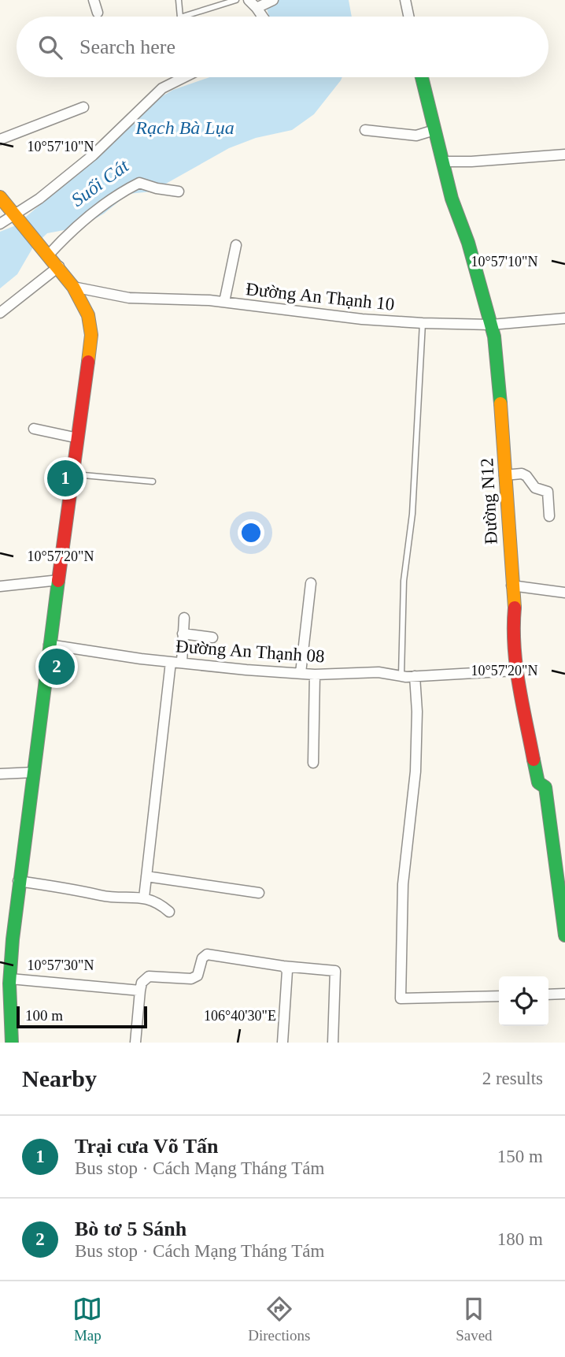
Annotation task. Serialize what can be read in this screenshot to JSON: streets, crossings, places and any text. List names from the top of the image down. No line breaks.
{"streets":{"street":["Đường An Thạnh 10","Đường N12","Đường An Thạnh 08"]},"crossings":[["Đường An Thạnh 10","Đường N12"],["Đường N12","Đường An Thạnh 08"]],"water":["Rạch Bà Lụa","Suối Cát"],"scale_bar":"100 m","page":{"search":"Search here","pins":["1","2"],"scale":"100 m","heading":["Nearby","2 results"],"list":[{"mark":"1","name":"Trại cưa Võ Tấn","note":"Bus stop · Cách Mạng Tháng Tám","value":"150 m"},{"mark":"2","name":"Bò tơ 5 Sánh","note":"Bus stop · Cách Mạng Tháng Tám","value":"180 m"}],"nav":["Map","Directions","Saved"]},"coordinates":["10°57'10\"N","10°57'20\"N","10°57'30\"N","106°40'30\"E"]}
